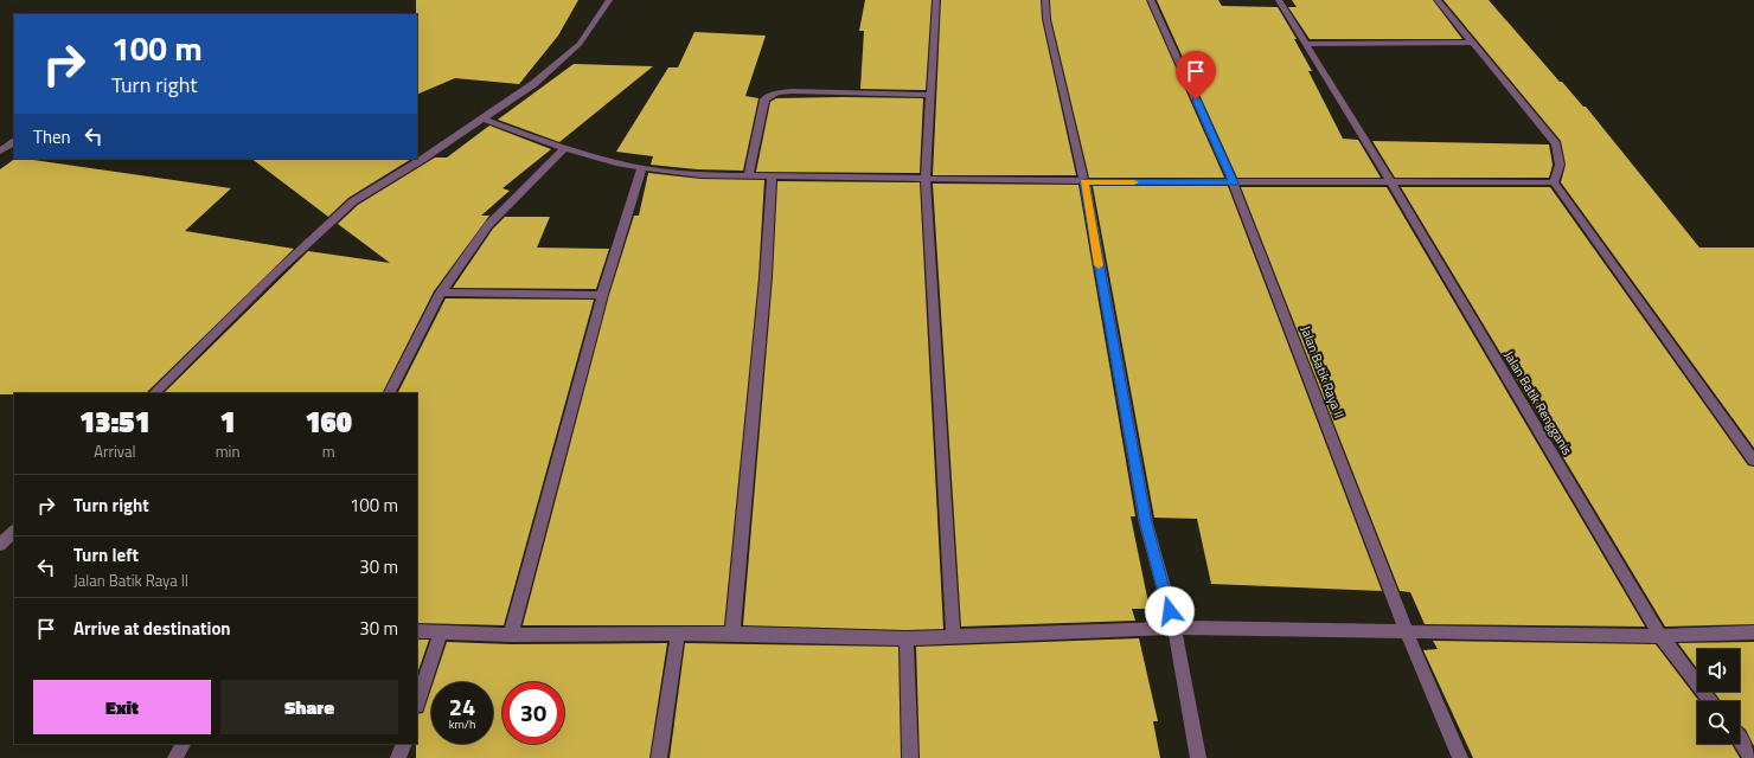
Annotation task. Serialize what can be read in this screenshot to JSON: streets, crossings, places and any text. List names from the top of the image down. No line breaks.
{"streets":{"street":["Jalan Batik Raya II","Jalan Batik Rengganis"]},"page":{"turn":["100 m","Turn right"],"then":"Then","eta":["13:51","Arrival","1","min","160","m"],"list":[{"name":"Turn right","value":"100 m"},{"name":"Turn left","note":"Jalan Batik Raya II","value":"30 m"},{"name":"Arrive at destination","value":"30 m"}],"buttons":["Exit","Share"],"speed":"24 km/h","limit":"30"}}
